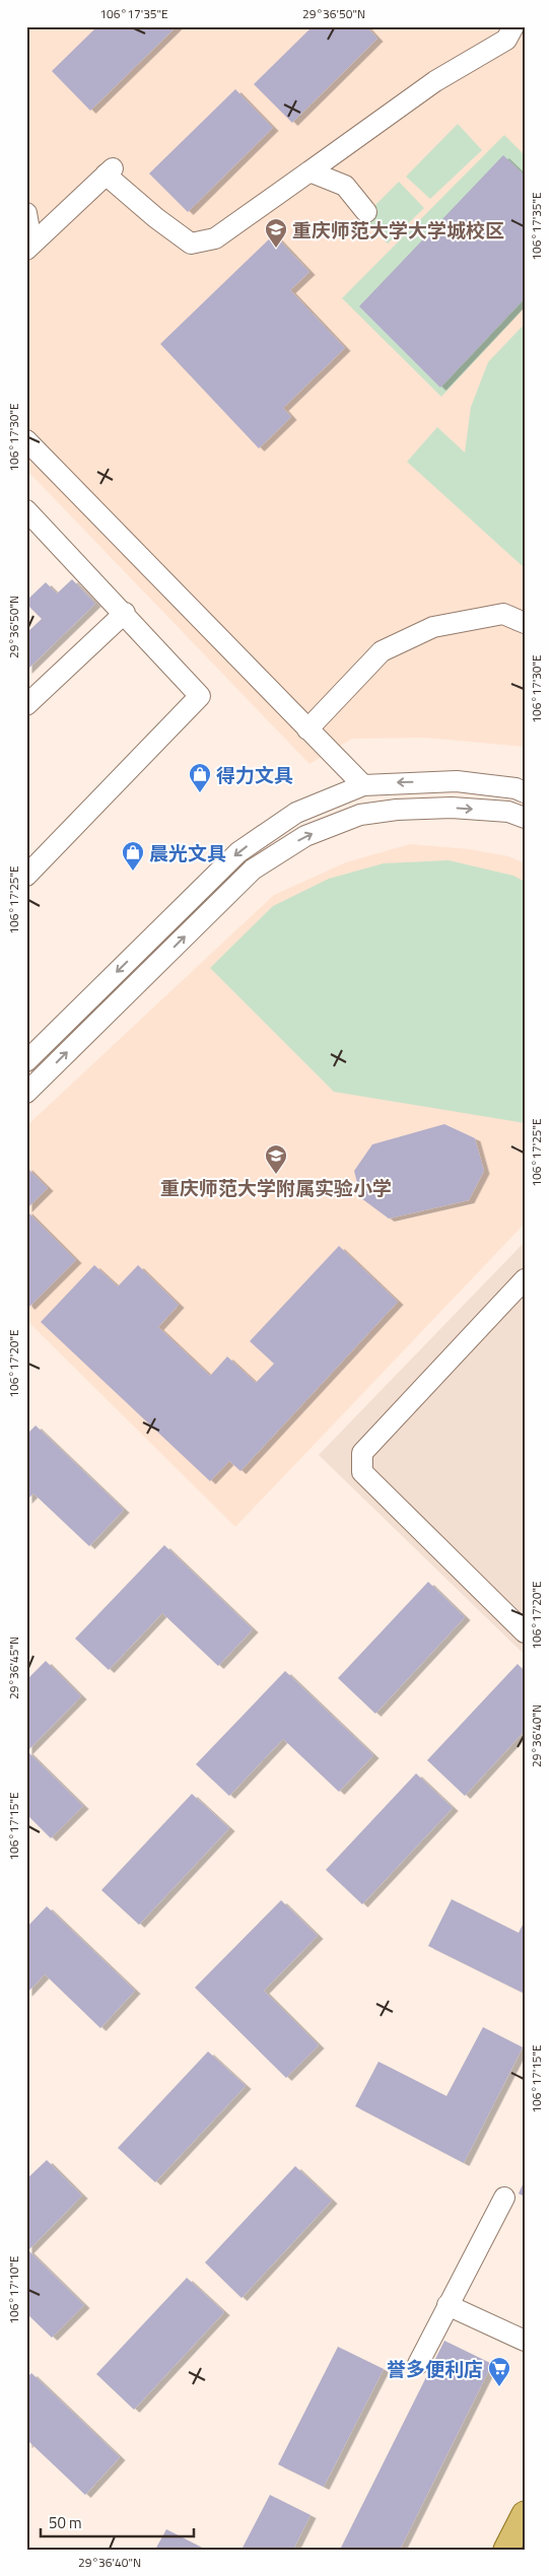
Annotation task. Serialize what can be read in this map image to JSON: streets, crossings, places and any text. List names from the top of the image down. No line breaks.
{"places":{"school or university":["重庆师范大学大学城校区","重庆师范大学附属实验小学"],"shop":["得力文具","晨光文具"],"supermarket":["誉多便利店"]},"scale_bar":"50 m","coordinates":["106°17'35\"E","29°36'50\"N","106°17'30\"E","106°17'25\"E","106°17'20\"E","29°36'45\"N","29°36'40\"N","106°17'15\"E","106°17'10\"E"]}
